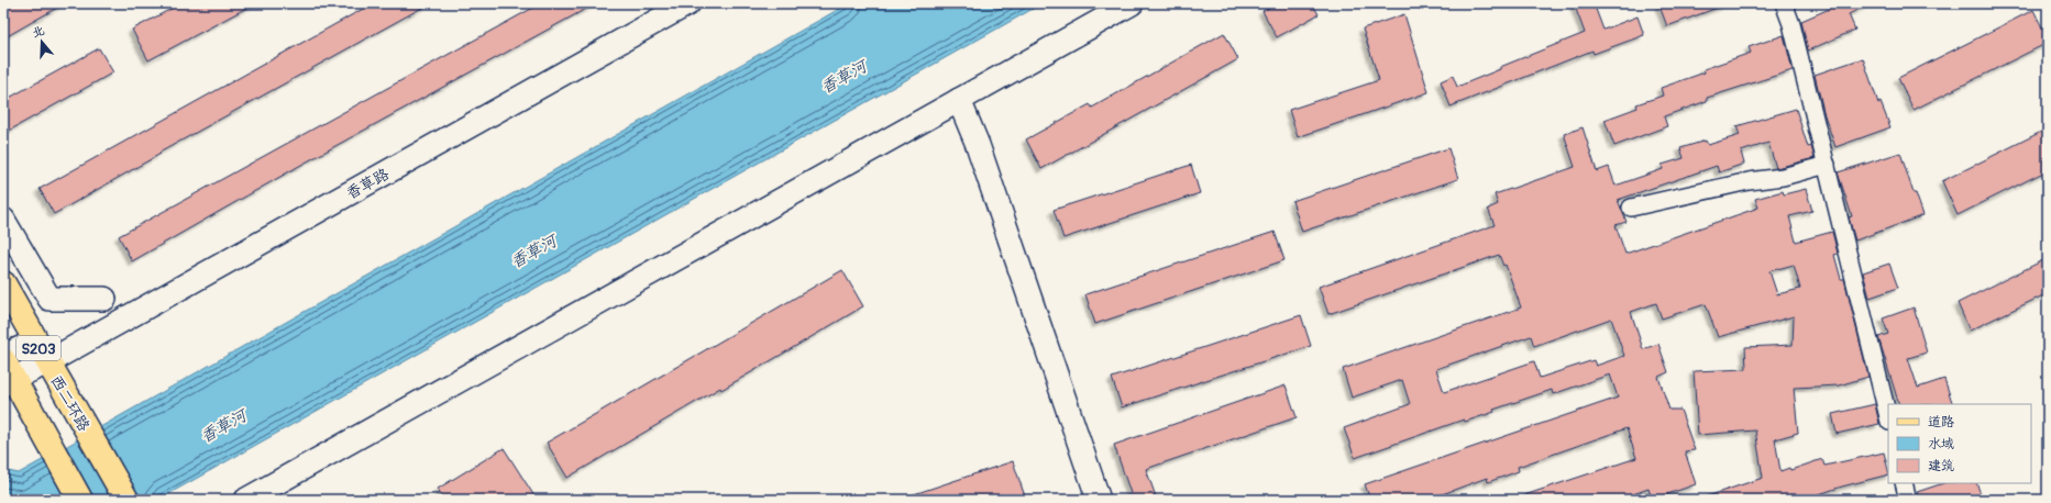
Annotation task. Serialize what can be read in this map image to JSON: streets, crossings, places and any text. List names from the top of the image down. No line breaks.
{"streets":{"main road":["S203","西二环路"],"street":["香草路"]},"crossings":[["香草路","S203"],["香草路","西二环路"]],"water":["香草河"],"legend":["道路","水域","建筑"],"north":"top"}
